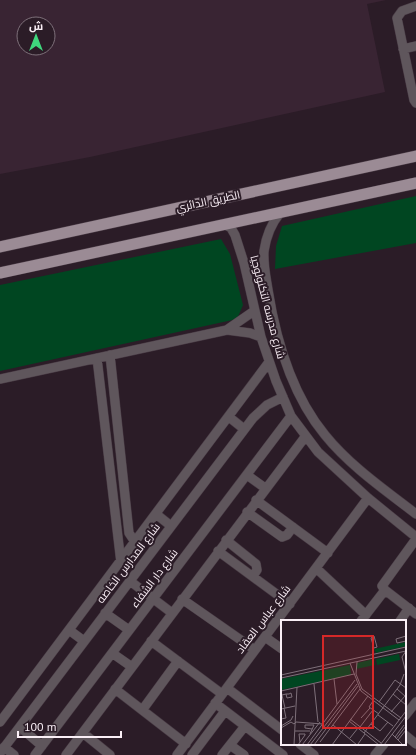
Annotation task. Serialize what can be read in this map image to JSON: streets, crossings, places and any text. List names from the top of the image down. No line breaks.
{"streets":{"main road":["الطريق الدائري"],"street":["شارع مدرسه التكنولوجيا","شارع المدارس الخاصه","شارع دار الشفاء","شارع عباس العقاد"]},"crossings":[["شارع مدرسه التكنولوجيا","شارع المدارس الخاصه"],["شارع مدرسه التكنولوجيا","شارع دار الشفاء"],["شارع مدرسه التكنولوجيا","شارع عباس العقاد"]],"scale_bar":"100 m","north":"top"}
